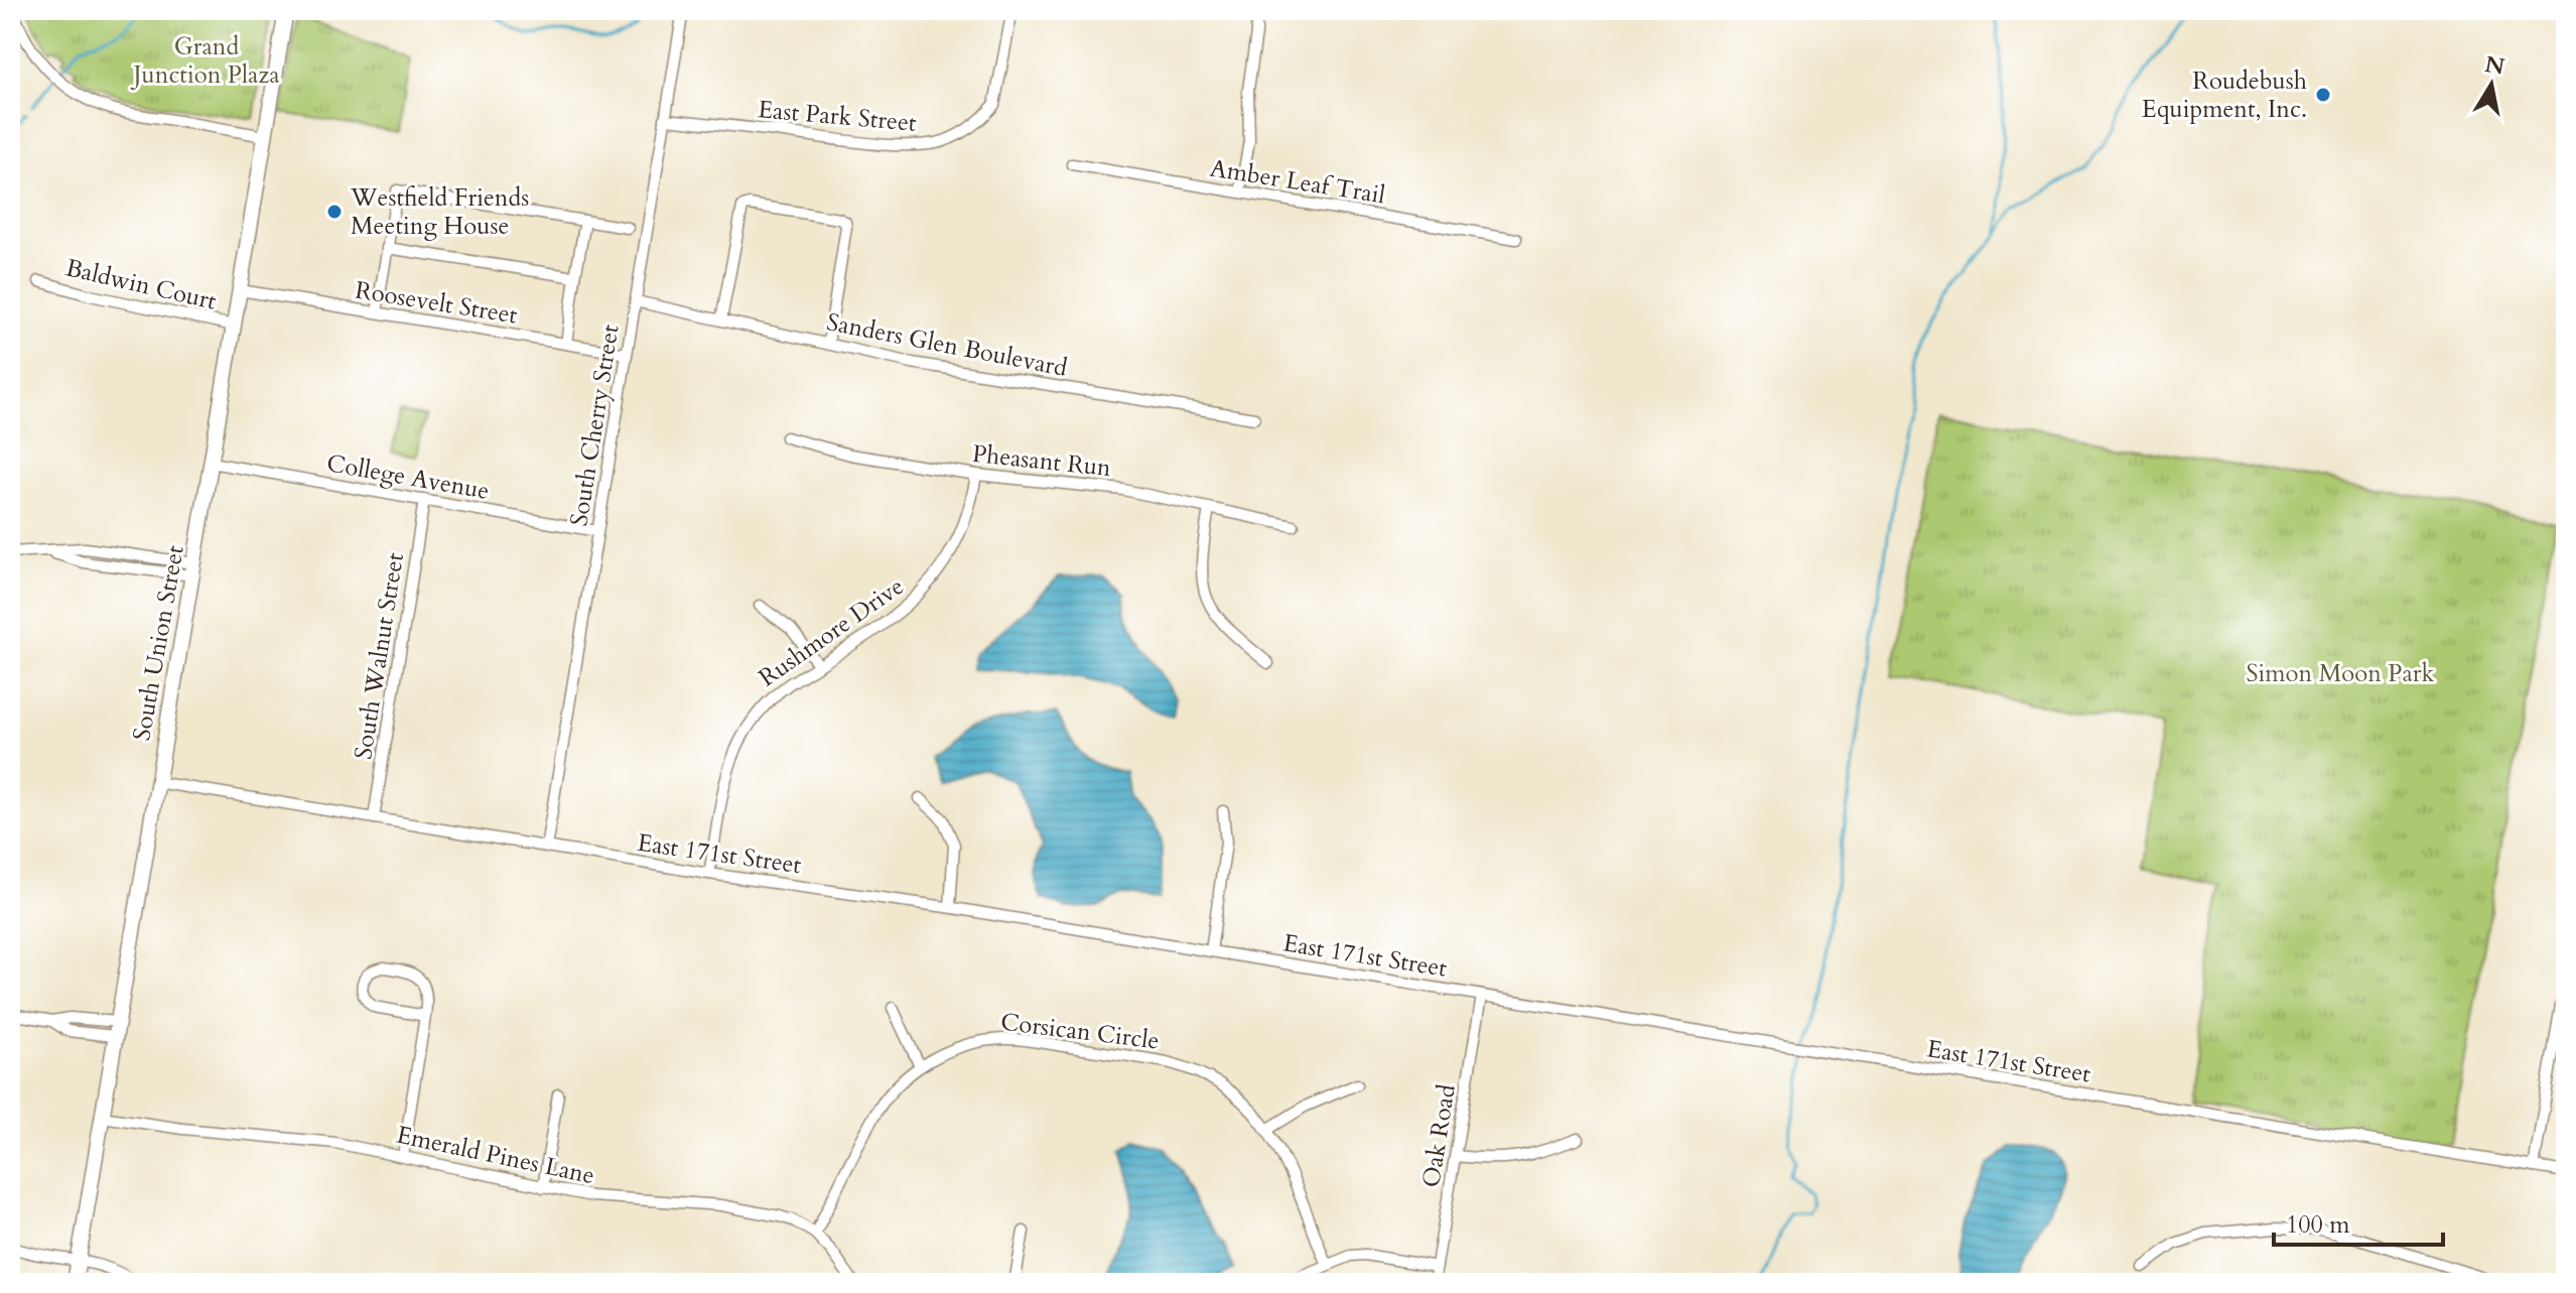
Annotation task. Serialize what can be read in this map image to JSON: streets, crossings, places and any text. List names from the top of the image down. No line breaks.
{"streets":{"street":["East Park Street","Amber Leaf Trail","Baldwin Court","Roosevelt Street","Sanders Glen Boulevard","South Cherry Street","Pheasant Run","College Avenue","Rushmore Drive","South Union Street","South Walnut Street","East 171st Street","Corsican Circle","Oak Road","Emerald Pines Lane"]},"crossings":[["East Park Street","South Cherry Street"],["Baldwin Court","South Union Street"],["Roosevelt Street","South Cherry Street"],["Roosevelt Street","South Union Street"],["Sanders Glen Boulevard","South Cherry Street"],["South Cherry Street","College Avenue"],["South Cherry Street","East 171st Street"],["Pheasant Run","Rushmore Drive"],["College Avenue","South Union Street"],["College Avenue","South Walnut Street"],["Rushmore Drive","East 171st Street"],["South Union Street","East 171st Street"],["South Union Street","Emerald Pines Lane"],["South Walnut Street","East 171st Street"],["East 171st Street","Oak Road"],["Corsican Circle","Emerald Pines Lane"]],"parks":["Grand Junction Plaza","Simon Moon Park"],"places":["Roudebush Equipment, Inc.","Westfield Friends Meeting House"],"scale_bar":"100 m","north":"top"}
